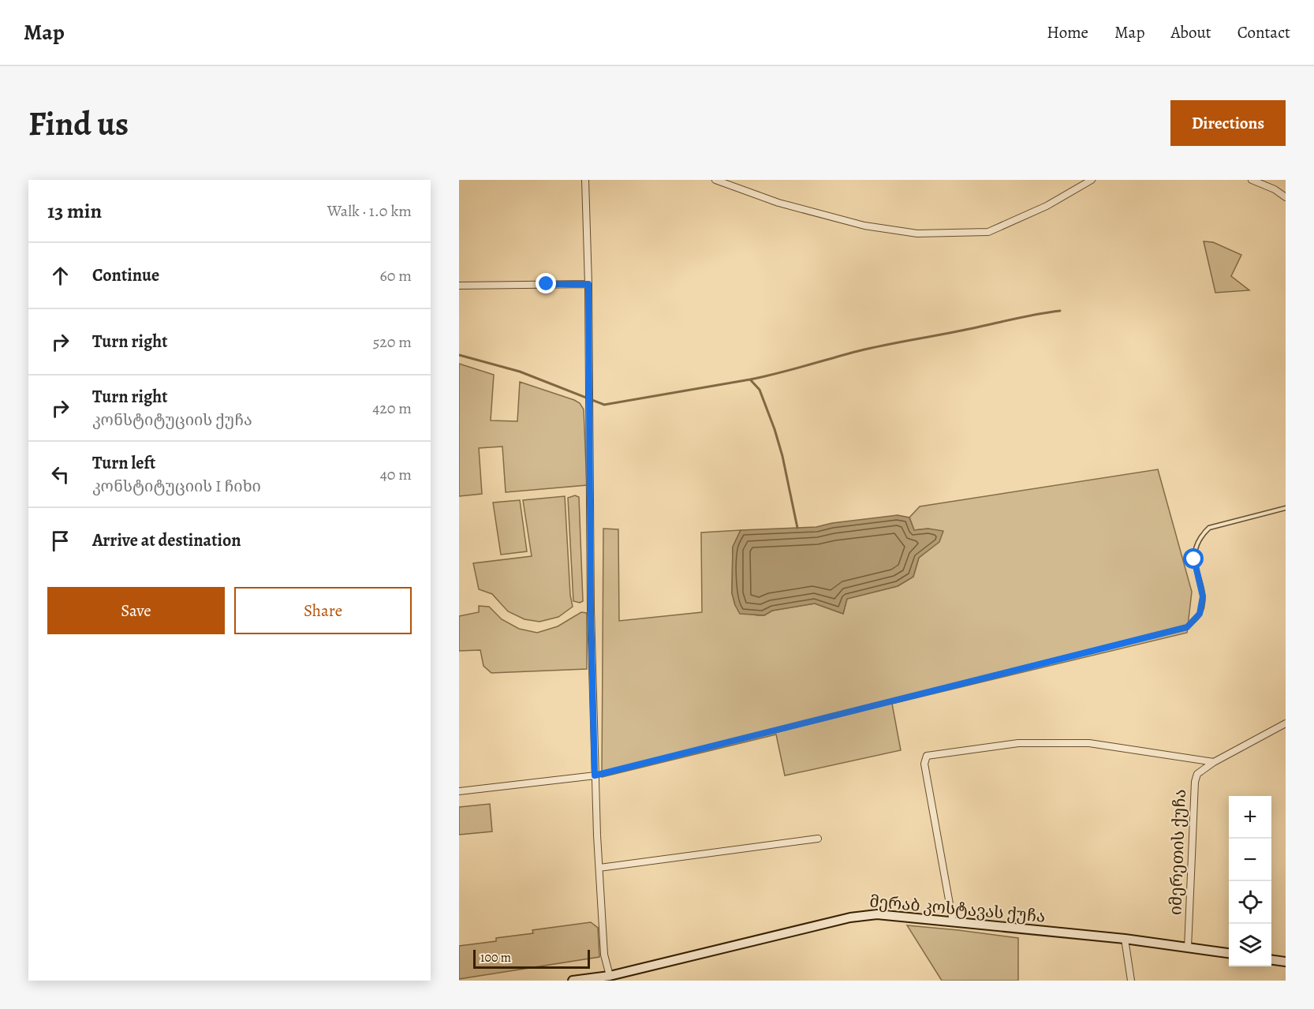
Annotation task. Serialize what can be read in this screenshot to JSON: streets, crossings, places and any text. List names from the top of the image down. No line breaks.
{"streets":{"main road":["მერაბ კოსტავას ქუჩა"],"street":["იმერეთის ქუჩა"]},"crossings":[["იმერეთის ქუჩა","მერაბ კოსტავას ქუჩა"]],"scale_bar":"100 m","page":{"header":"Map","nav":["Home","Map","About","Contact"],"buttons":["Directions",["Save","Share"]],"title":"Find us","heading":["13 min","Walk · 1.0 km"],"list":[["Continue","60 m"],["Turn right","520 m"],["Turn right","კონსტიტუციის ქუჩა","420 m"],["Turn left","კონსტიტუციის I ჩიხი","40 m"],"Arrive at destination"],"map_buttons":["+","−"],"scale":"100 m"}}
